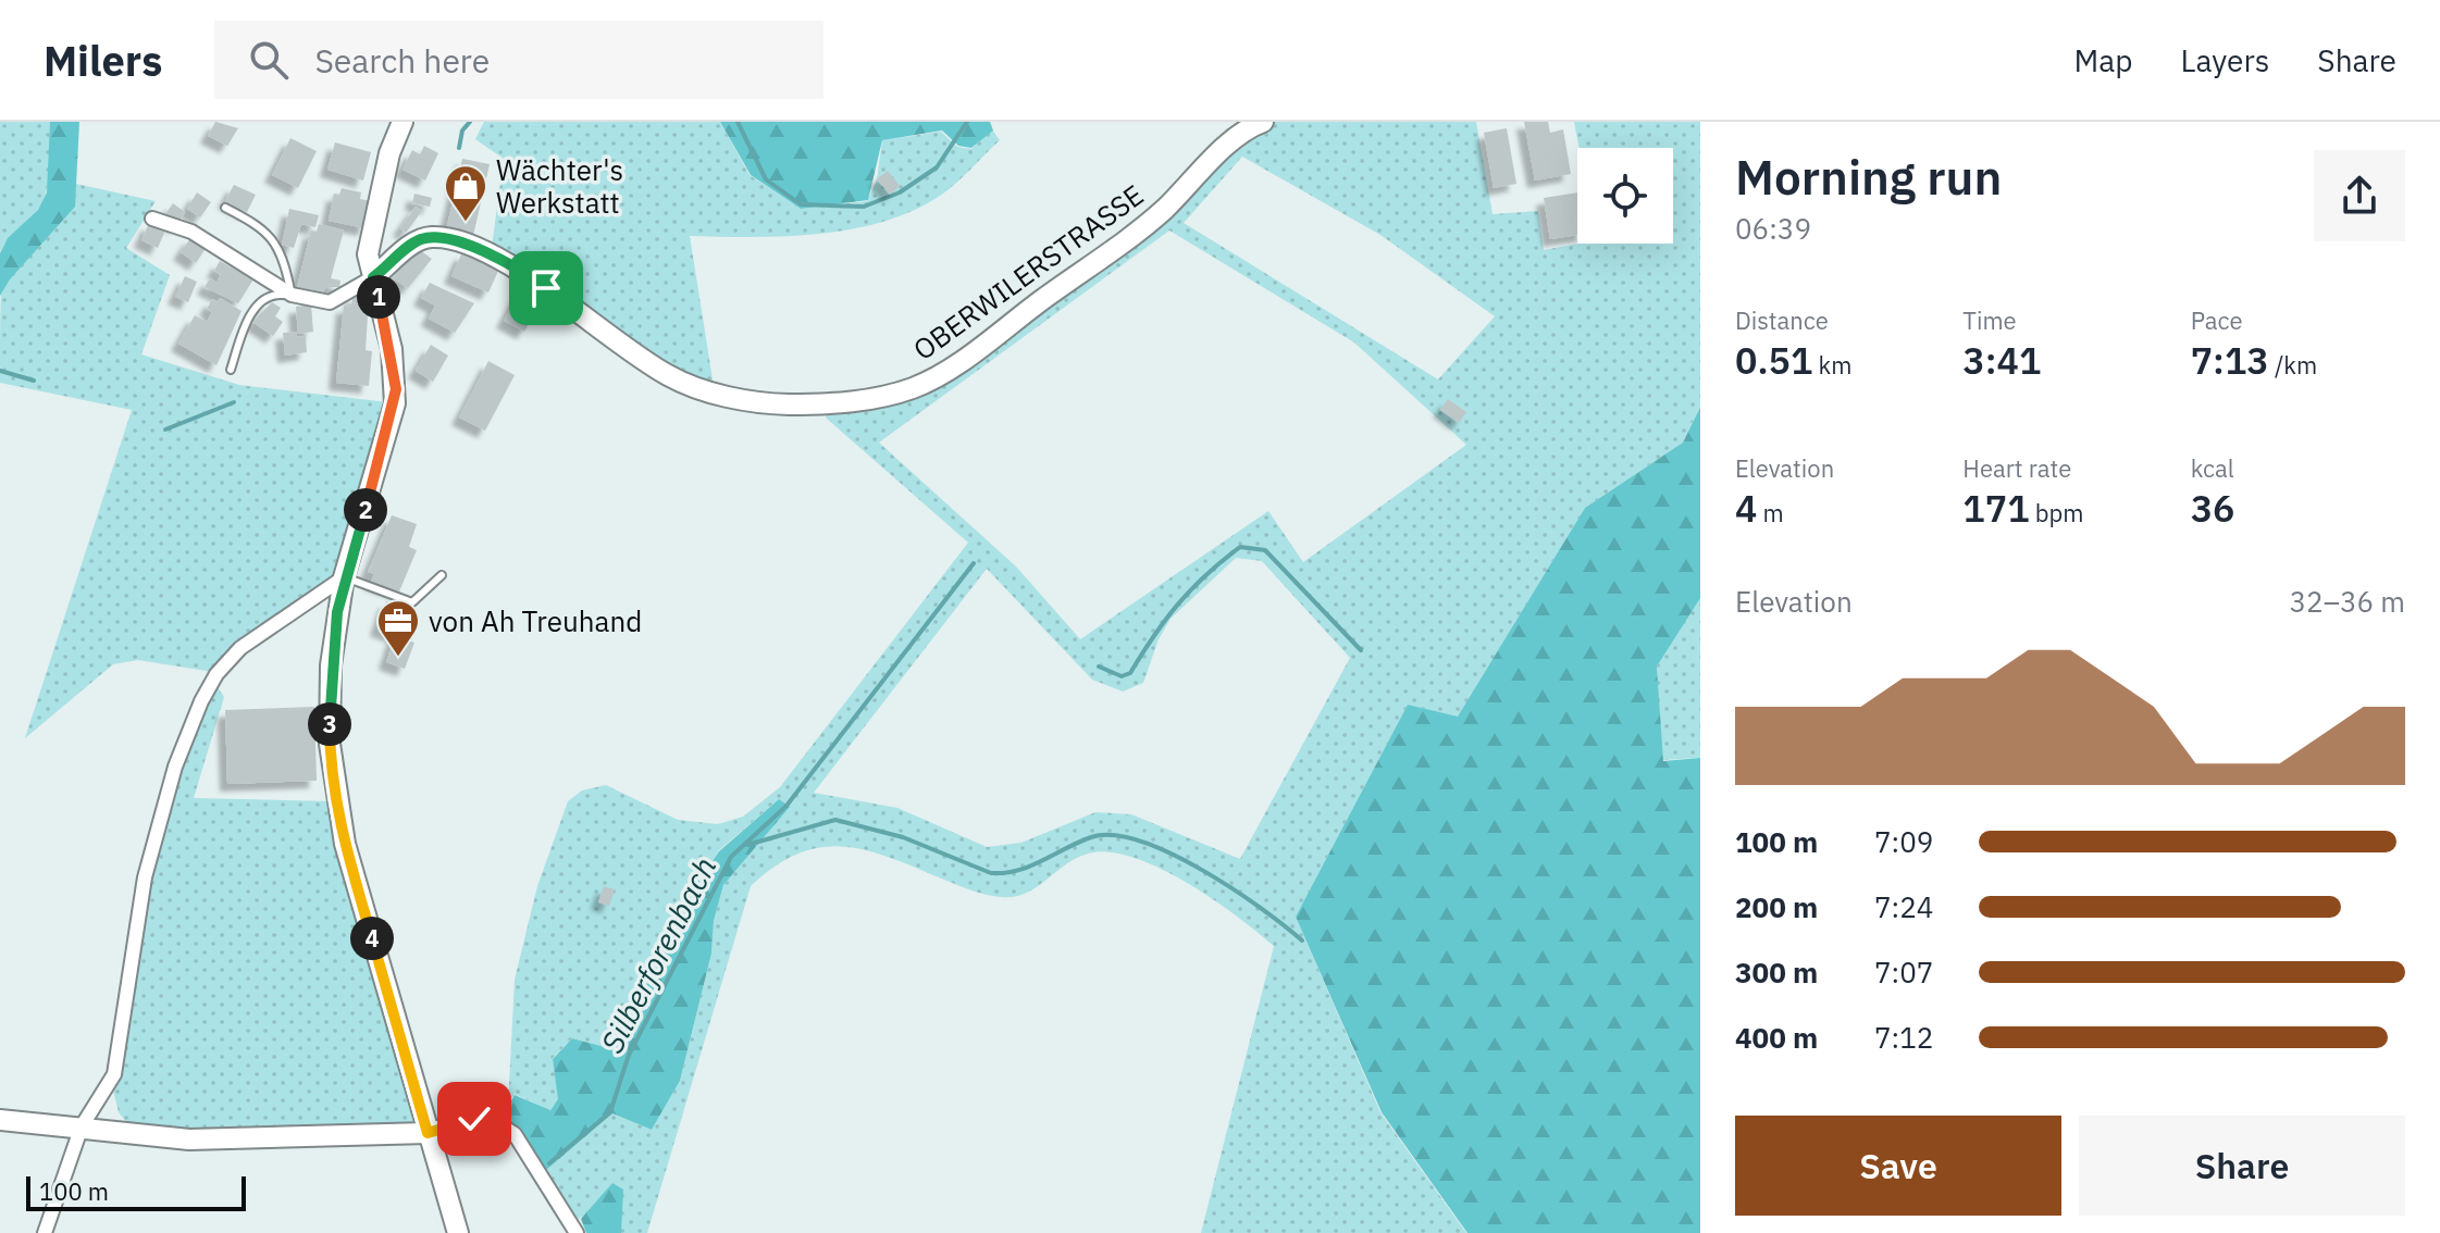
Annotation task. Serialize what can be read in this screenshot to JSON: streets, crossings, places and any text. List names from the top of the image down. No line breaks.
{"streets":{"street":["OBERWILERSTRASSE"]},"water":["Silberforenbach"],"places":{"shop":["Wächter's Werkstatt"],"office":["von Ah Treuhand"]},"scale_bar":"100 m","page":{"header":"Milers","search":"Search here","nav":["Map","Layers","Share"],"heading":["Morning run","06:39"],"stats":[["Distance","0.51 km"],["Time","3:41"],["Pace","7:13 /km"],["Elevation","4 m"],["Heart rate","171 bpm"],["kcal","36"]],"pins":["1","2","3","4"],"chart":["Elevation","32–36 m"],"list":[{"name":"100 m","note":"7:09"},{"name":"200 m","note":"7:24"},{"name":"300 m","note":"7:07"},{"name":"400 m","note":"7:12"}],"buttons":["Save","Share"],"scale":"100 m"}}
